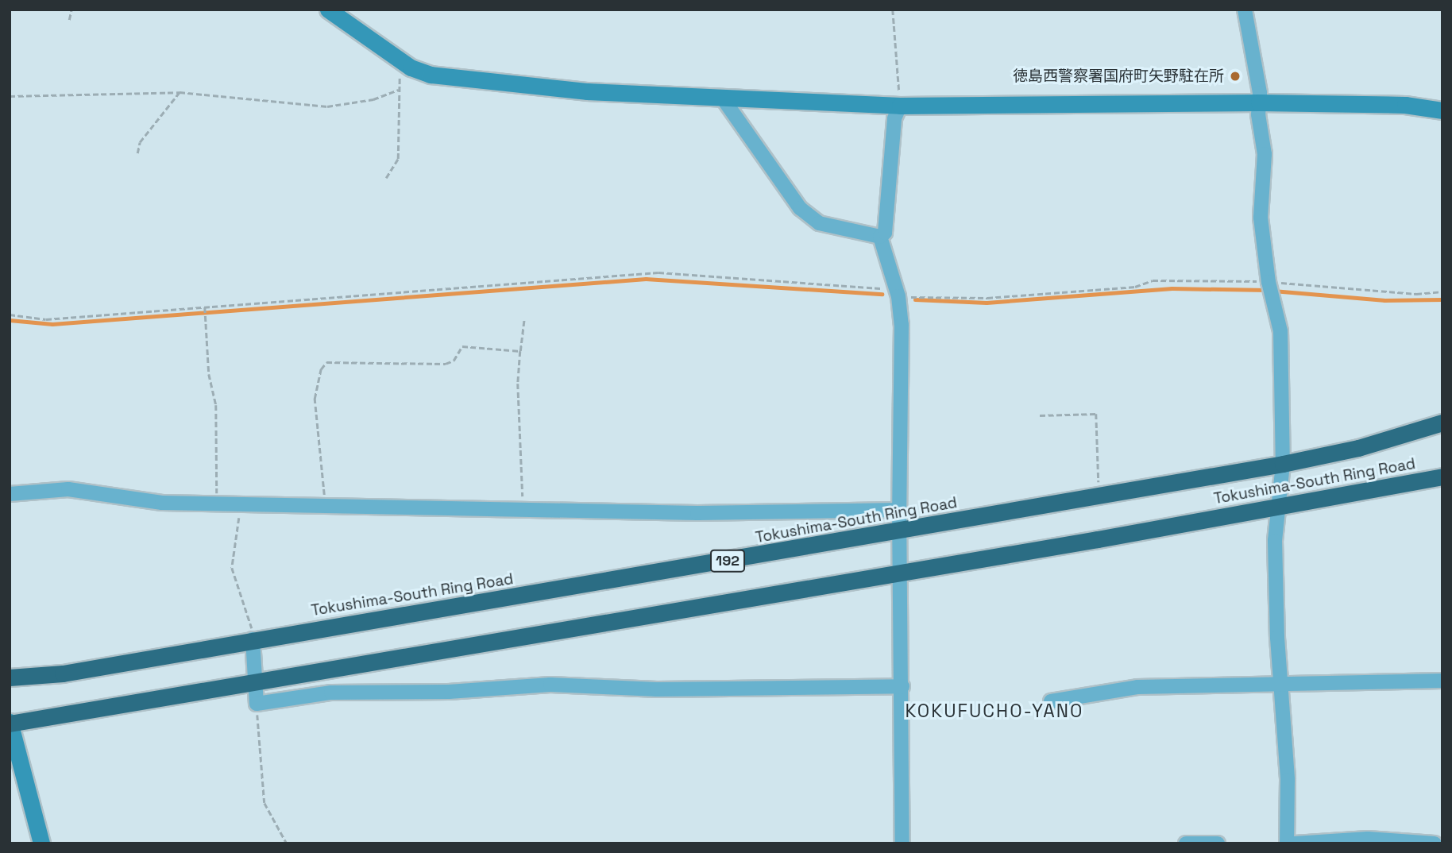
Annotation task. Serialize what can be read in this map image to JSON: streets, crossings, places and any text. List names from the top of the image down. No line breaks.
{"streets":{"highway":["Tokushima-South Ring Road","192"]},"districts":["KOKUFUCHO-YANO"],"places":["徳島西警察署国府町矢野駐在所"]}
